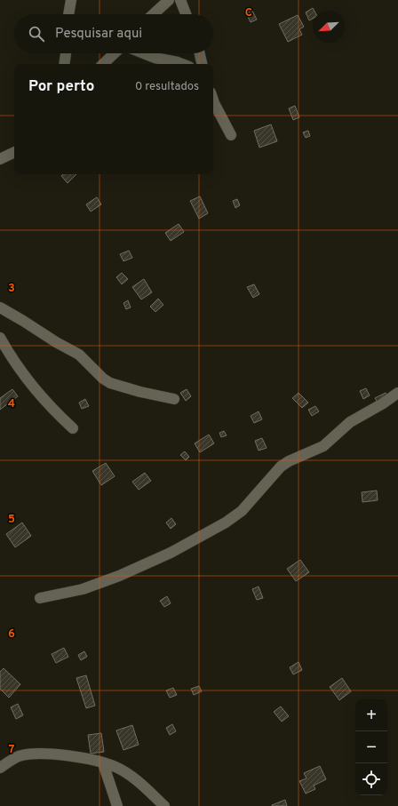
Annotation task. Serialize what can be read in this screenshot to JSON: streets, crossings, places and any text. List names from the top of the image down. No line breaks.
{"north":"bottom left","page":{"search":"Pesquisar aqui","heading":["Por perto","0 resultados"],"map_buttons":["+","−"]},"grid":{"columns":["C"],"rows":["3","4","5","6","7"]}}
